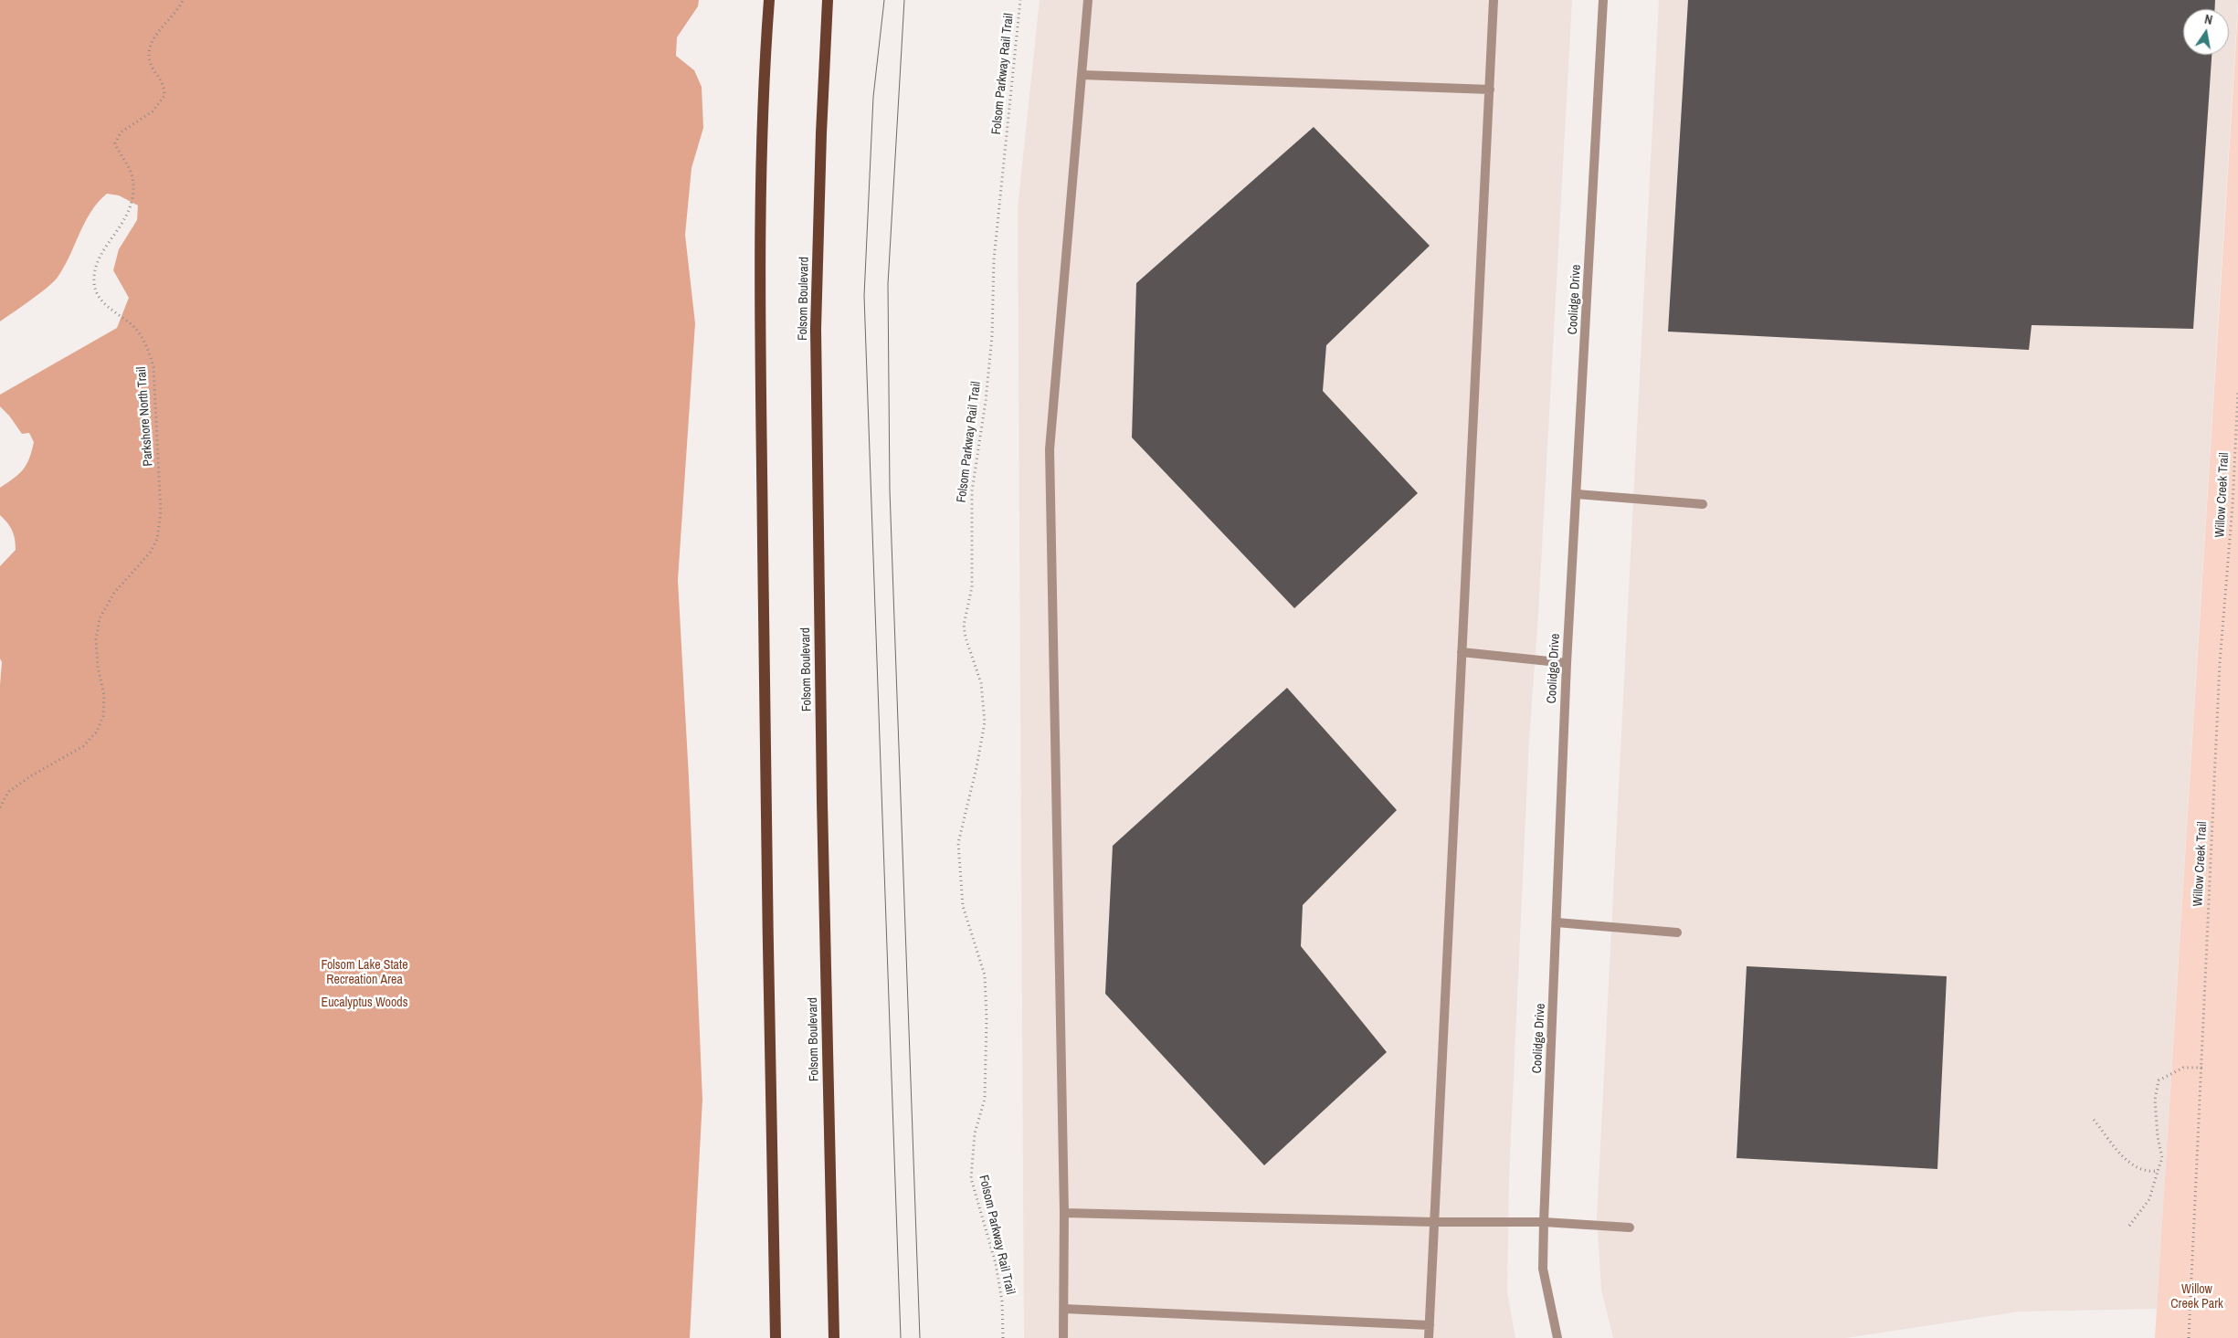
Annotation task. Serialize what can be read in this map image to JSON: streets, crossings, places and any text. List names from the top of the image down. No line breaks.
{"streets":{"main road":["Folsom Boulevard"],"street":["Coolidge Drive"],"path":["Folsom Parkway Rail Trail","Parkshore North Trail","Willow Creek Trail"]},"parks":["Folsom Lake State Recreation Area","Eucalyptus Woods","Willow Creek Park"],"north":"top"}
